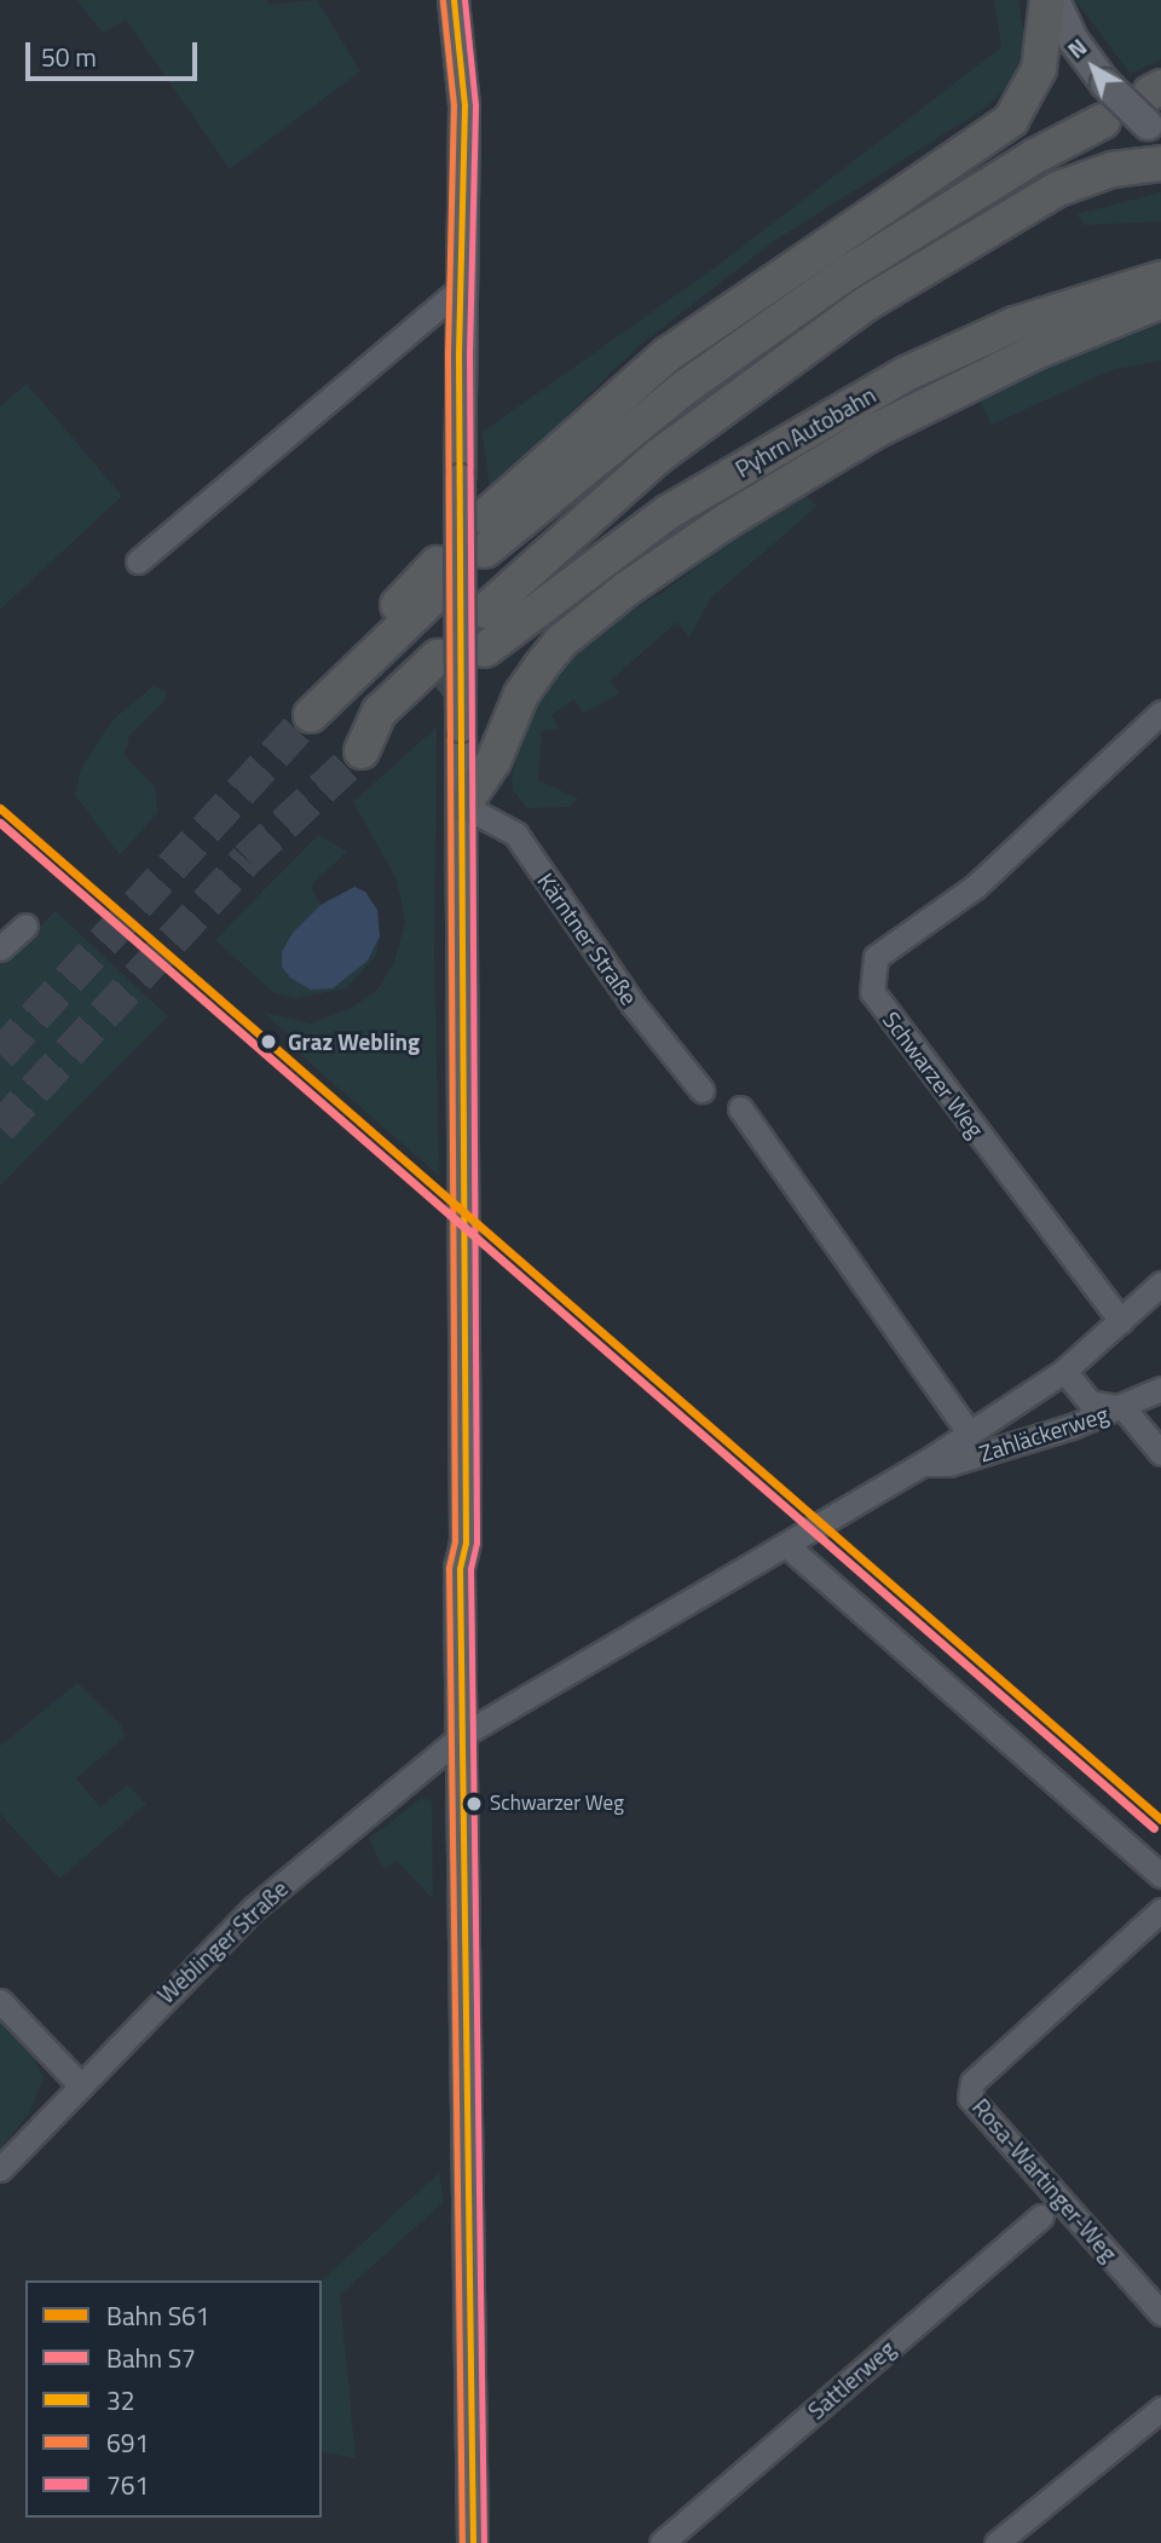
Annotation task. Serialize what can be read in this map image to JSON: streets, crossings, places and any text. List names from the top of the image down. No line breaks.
{"streets":{"highway":["Pyhrn Autobahn"],"street":["Kärntner Straße","Schwarzer Weg","Zahläckerweg","Weblinger Straße","Rosa-Wartinger-Weg","Sattlerweg"]},"places":["Graz Webling","Schwarzer Weg"],"lines":["transit line 32","transit line 761","transit line 691","rail line S61","rail line S7"],"legend":["Bahn S61","Bahn S7","32","691","761"],"scale_bar":"50 m","north":"top left"}
